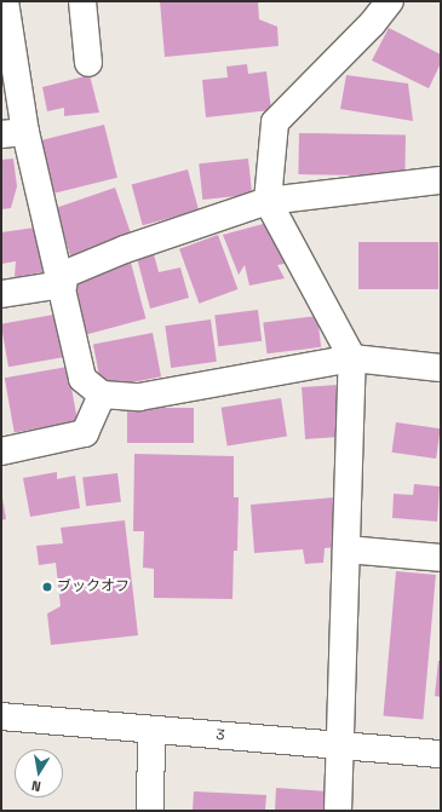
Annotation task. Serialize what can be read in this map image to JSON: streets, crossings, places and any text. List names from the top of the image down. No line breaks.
{"streets":{"street":["3"]},"places":["ブックオフ"],"north":"bottom"}
